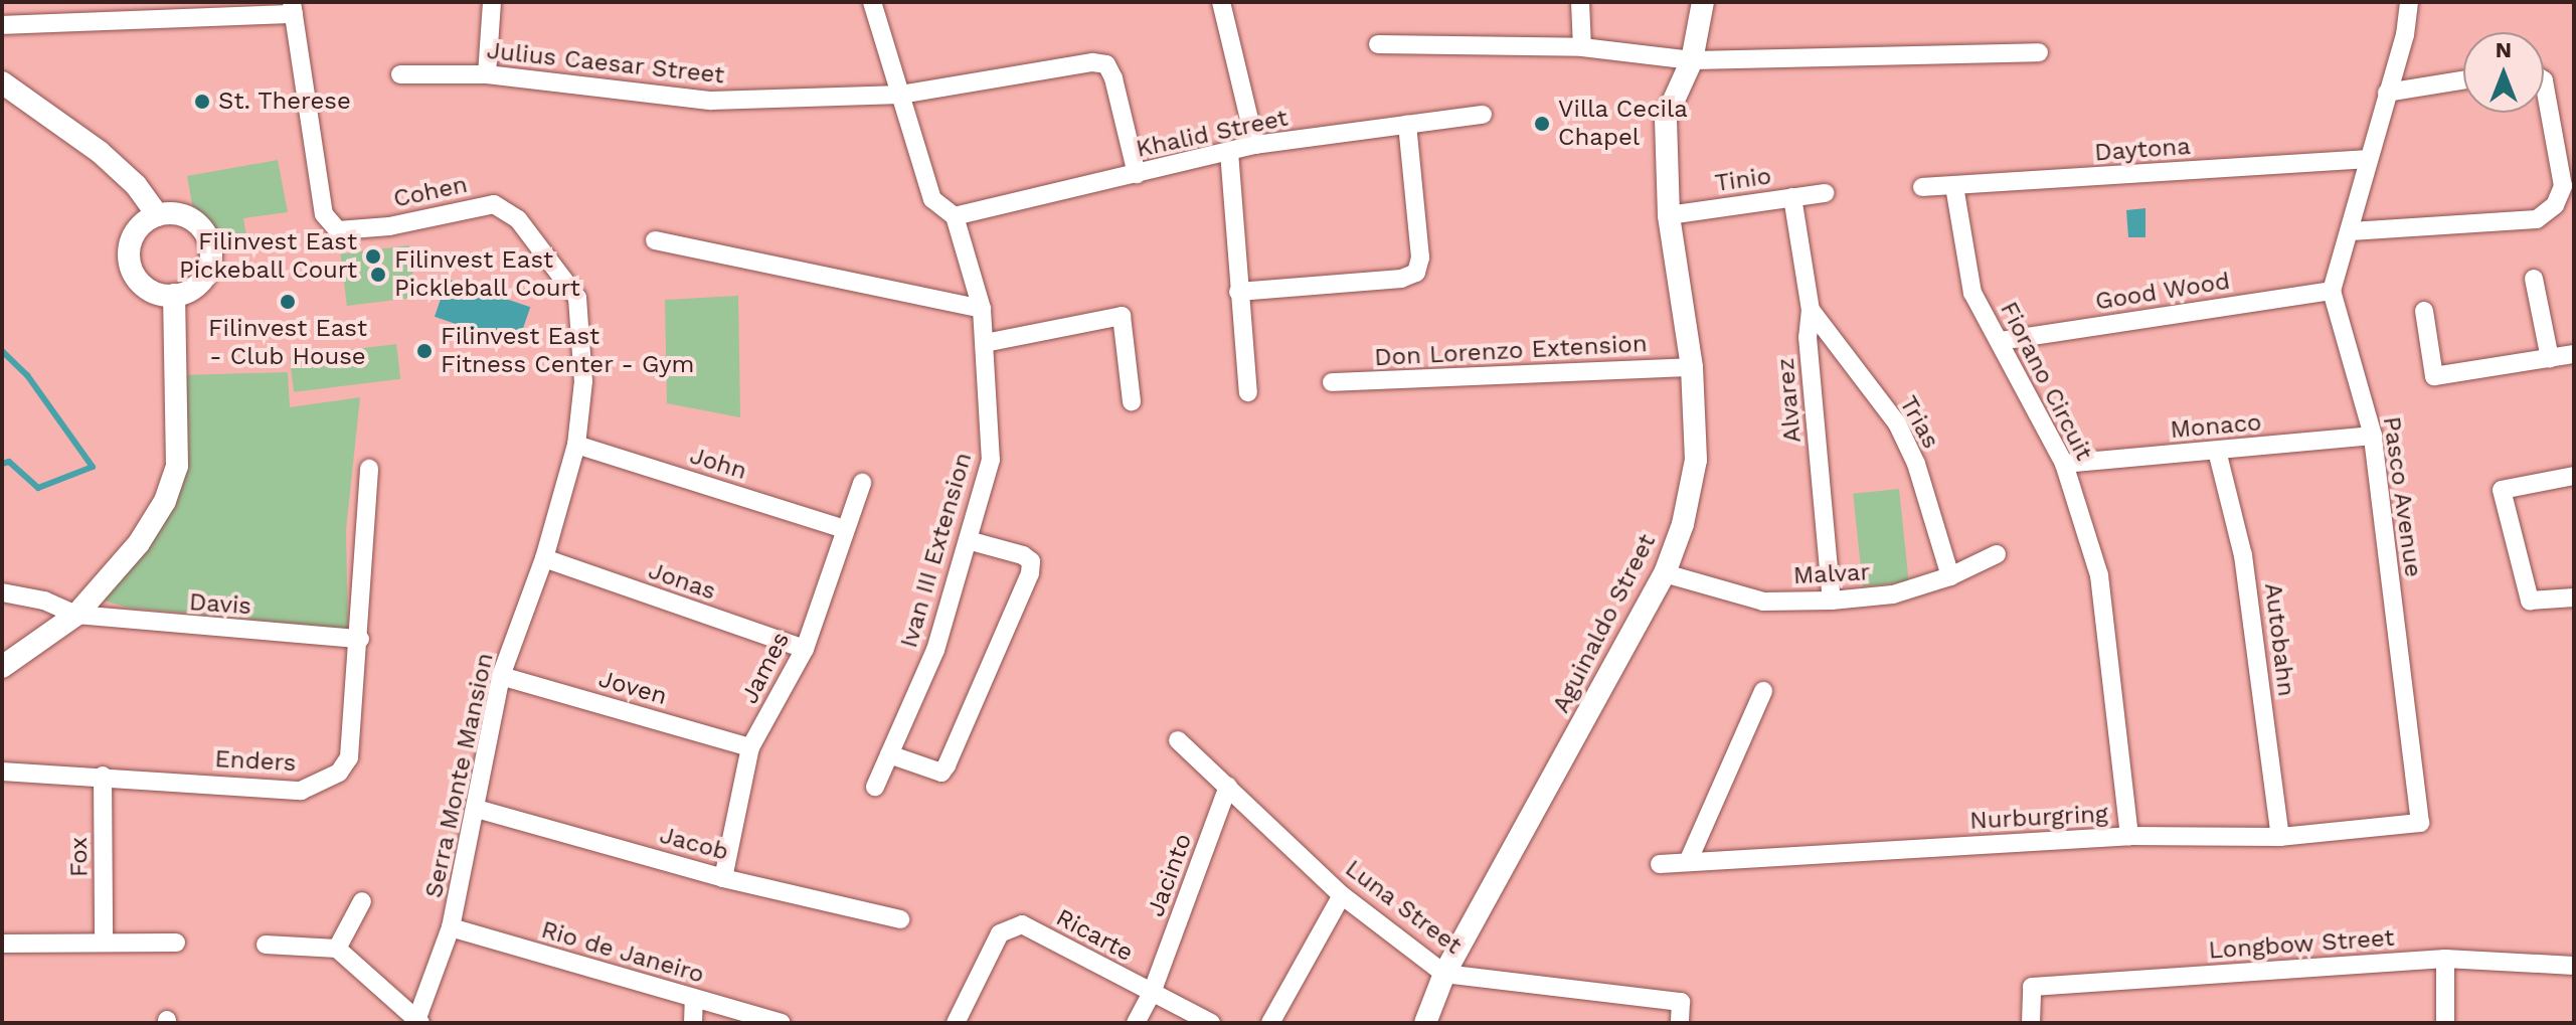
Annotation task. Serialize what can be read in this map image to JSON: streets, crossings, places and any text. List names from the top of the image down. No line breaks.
{"streets":{"street":["Julius Caesar Street","Khalid Street","Daytona","Tinio","Cohen","Good Wood","Don Lorenzo Extension","Fiorano Circuit","Alvarez","Trias","Monaco","John","Pasco Avenue","Ivan III Extension","Malvar","Jonas","Davis","Aguinaldo Street","Autobahn","James","Joven","Enders","Serra Monte Mansion","Nurburgring","Jacob","Fox","Jacinto","Luna Street","Ricarte","Longbow Street","Rio de Janeiro"]},"crossings":[["Julius Caesar Street","Khalid Street"],["Julius Caesar Street","Ivan III Extension"],["Khalid Street","Ivan III Extension"],["Daytona","Fiorano Circuit"],["Tinio","Alvarez"],["Tinio","Aguinaldo Street"],["Cohen","John"],["Cohen","Serra Monte Mansion"],["Good Wood","Fiorano Circuit"],["Good Wood","Pasco Avenue"],["Don Lorenzo Extension","Aguinaldo Street"],["Fiorano Circuit","Monaco"],["Fiorano Circuit","Nurburgring"],["Alvarez","Trias"],["Alvarez","Malvar"],["Trias","Malvar"],["Monaco","Pasco Avenue"],["Monaco","Autobahn"],["John","James"],["John","Serra Monte Mansion"],["Pasco Avenue","Nurburgring"],["Malvar","Aguinaldo Street"],["Jonas","James"],["Jonas","Serra Monte Mansion"],["Davis","Enders"],["Aguinaldo Street","Luna Street"],["Autobahn","Nurburgring"],["James","Joven"],["James","Jacob"],["Joven","Serra Monte Mansion"],["Enders","Fox"],["Serra Monte Mansion","Jacob"],["Serra Monte Mansion","Rio de Janeiro"],["Jacinto","Luna Street"],["Jacinto","Ricarte"]],"places":["St. Therese","Villa Cecila Chapel","Filinvest East Pickeball Court","Filinvest East Pickleball Court","Filinvest East - Club House","Filinvest East Fitness Center - Gym"],"north":"top"}
